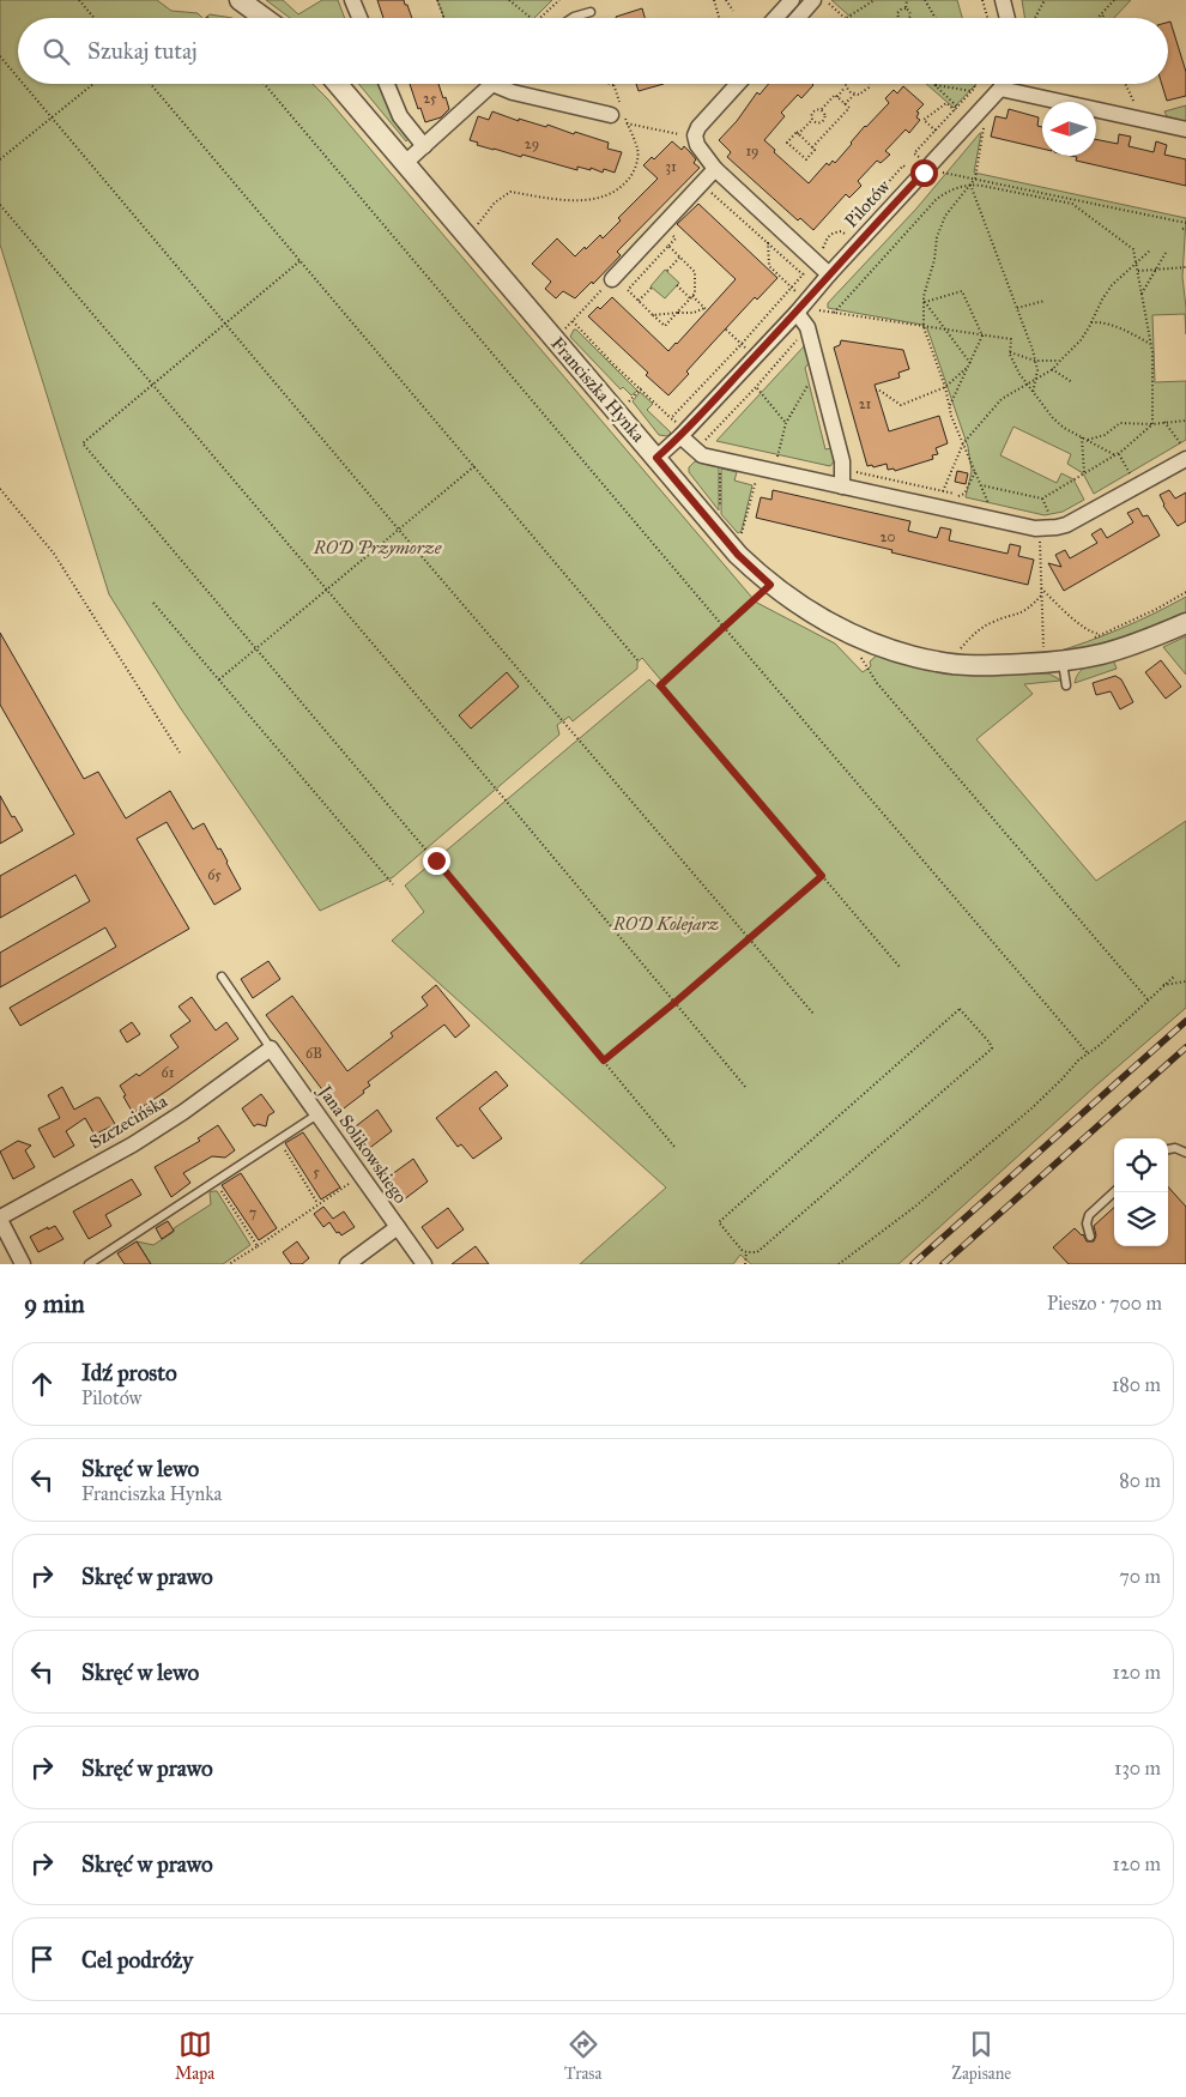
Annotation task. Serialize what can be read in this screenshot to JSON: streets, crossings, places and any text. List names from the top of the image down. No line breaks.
{"streets":{"street":["Pilotów","Franciszka Hynka","Szczecińska","Jana Solikowskiego"]},"crossings":[["Pilotów","Franciszka Hynka"],["Szczecińska","Jana Solikowskiego"]],"parks":["ROD Przymorze","ROD Kolejarz"],"house_numbers":["25","29","19","31","21","20","65","6B","61","5","7"],"north":"left","page":{"search":"Szukaj tutaj","heading":["9 min","Pieszo · 700 m"],"list":[["Idź prosto","Pilotów","180 m"],["Skręć w lewo","Franciszka Hynka","80 m"],["Skręć w prawo","70 m"],["Skręć w lewo","120 m"],["Skręć w prawo","130 m"],["Skręć w prawo","120 m"],"Cel podróży"],"nav":["Mapa","Trasa","Zapisane"]}}
